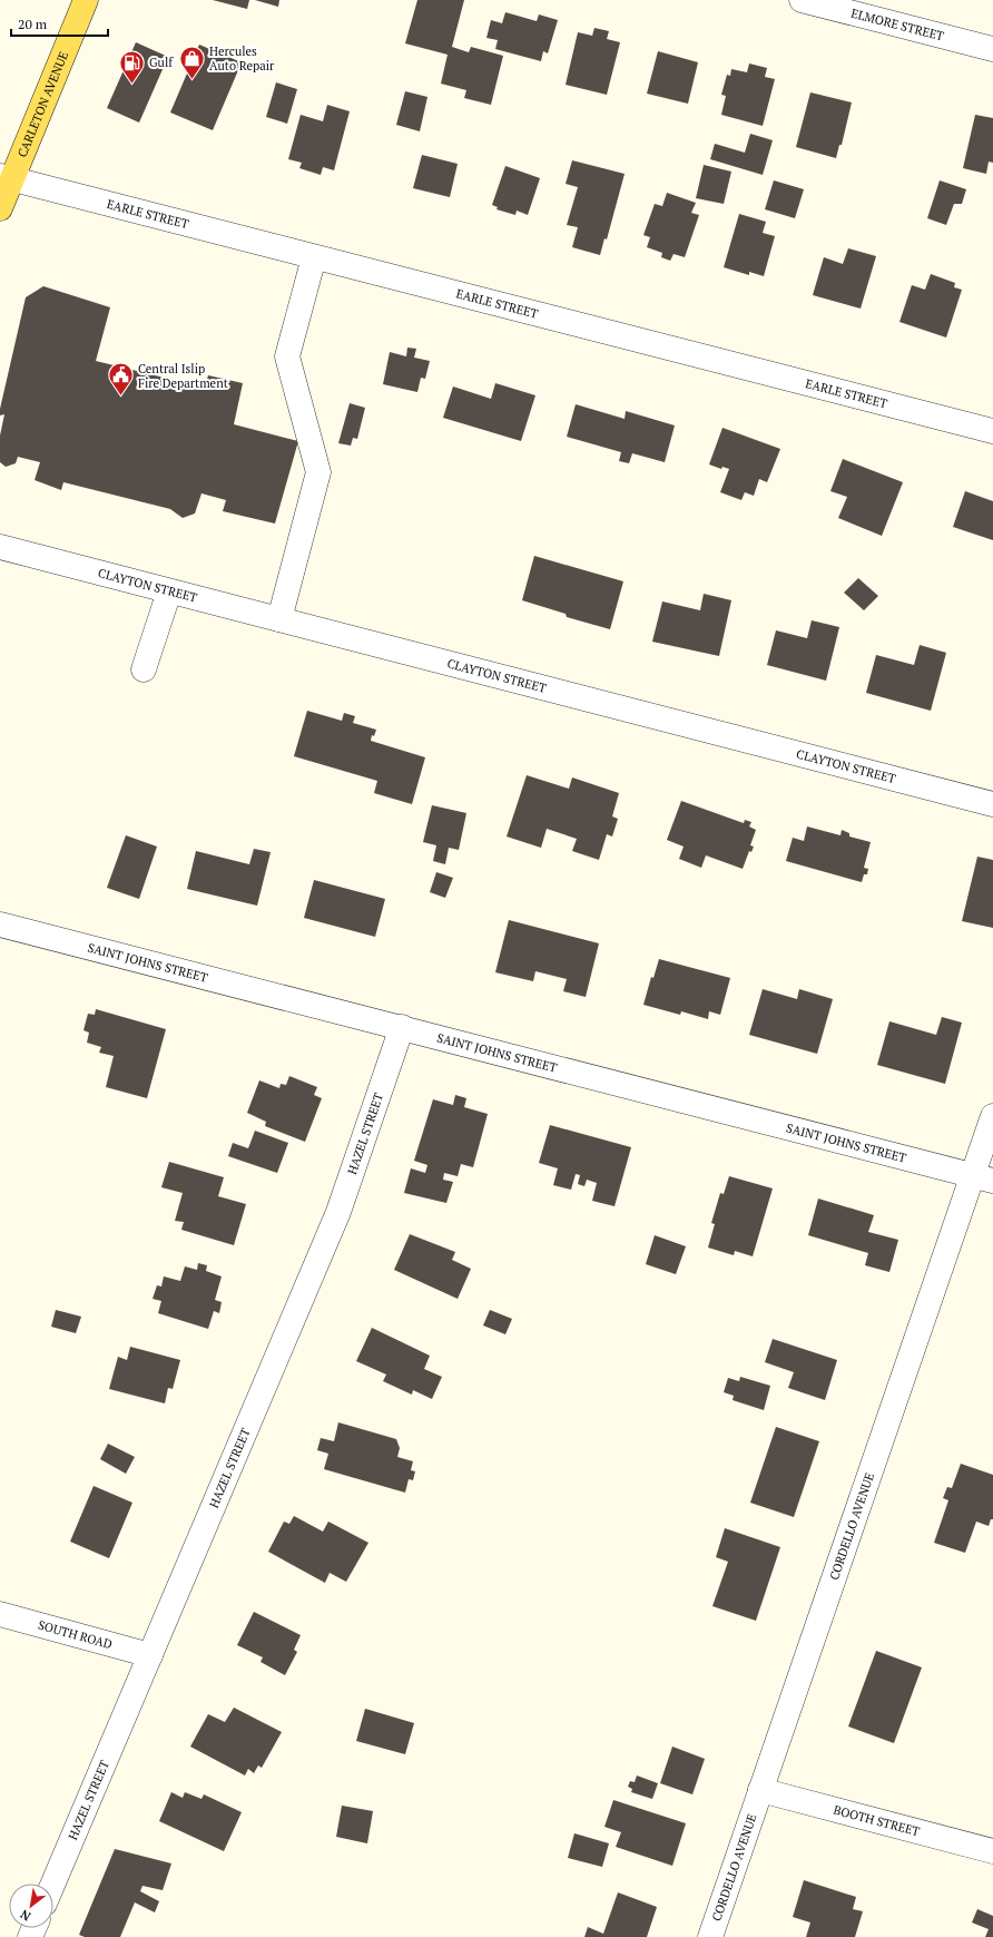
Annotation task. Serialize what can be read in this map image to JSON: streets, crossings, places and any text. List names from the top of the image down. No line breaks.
{"streets":{"main road":["CARLETON AVENUE"],"street":["ELMORE STREET","EARLE STREET","CLAYTON STREET","SAINT JOHNS STREET","HAZEL STREET","CORDELLO AVENUE","SOUTH ROAD","BOOTH STREET"]},"crossings":[["CARLETON AVENUE","EARLE STREET"],["SAINT JOHNS STREET","HAZEL STREET"],["SAINT JOHNS STREET","CORDELLO AVENUE"],["HAZEL STREET","SOUTH ROAD"],["CORDELLO AVENUE","BOOTH STREET"]],"places":{"shop":["Hercules Auto Repair"],"fuel station":["Gulf"],"public building":["Central Islip Fire Department"]},"scale_bar":"20 m","north":"bottom left"}
